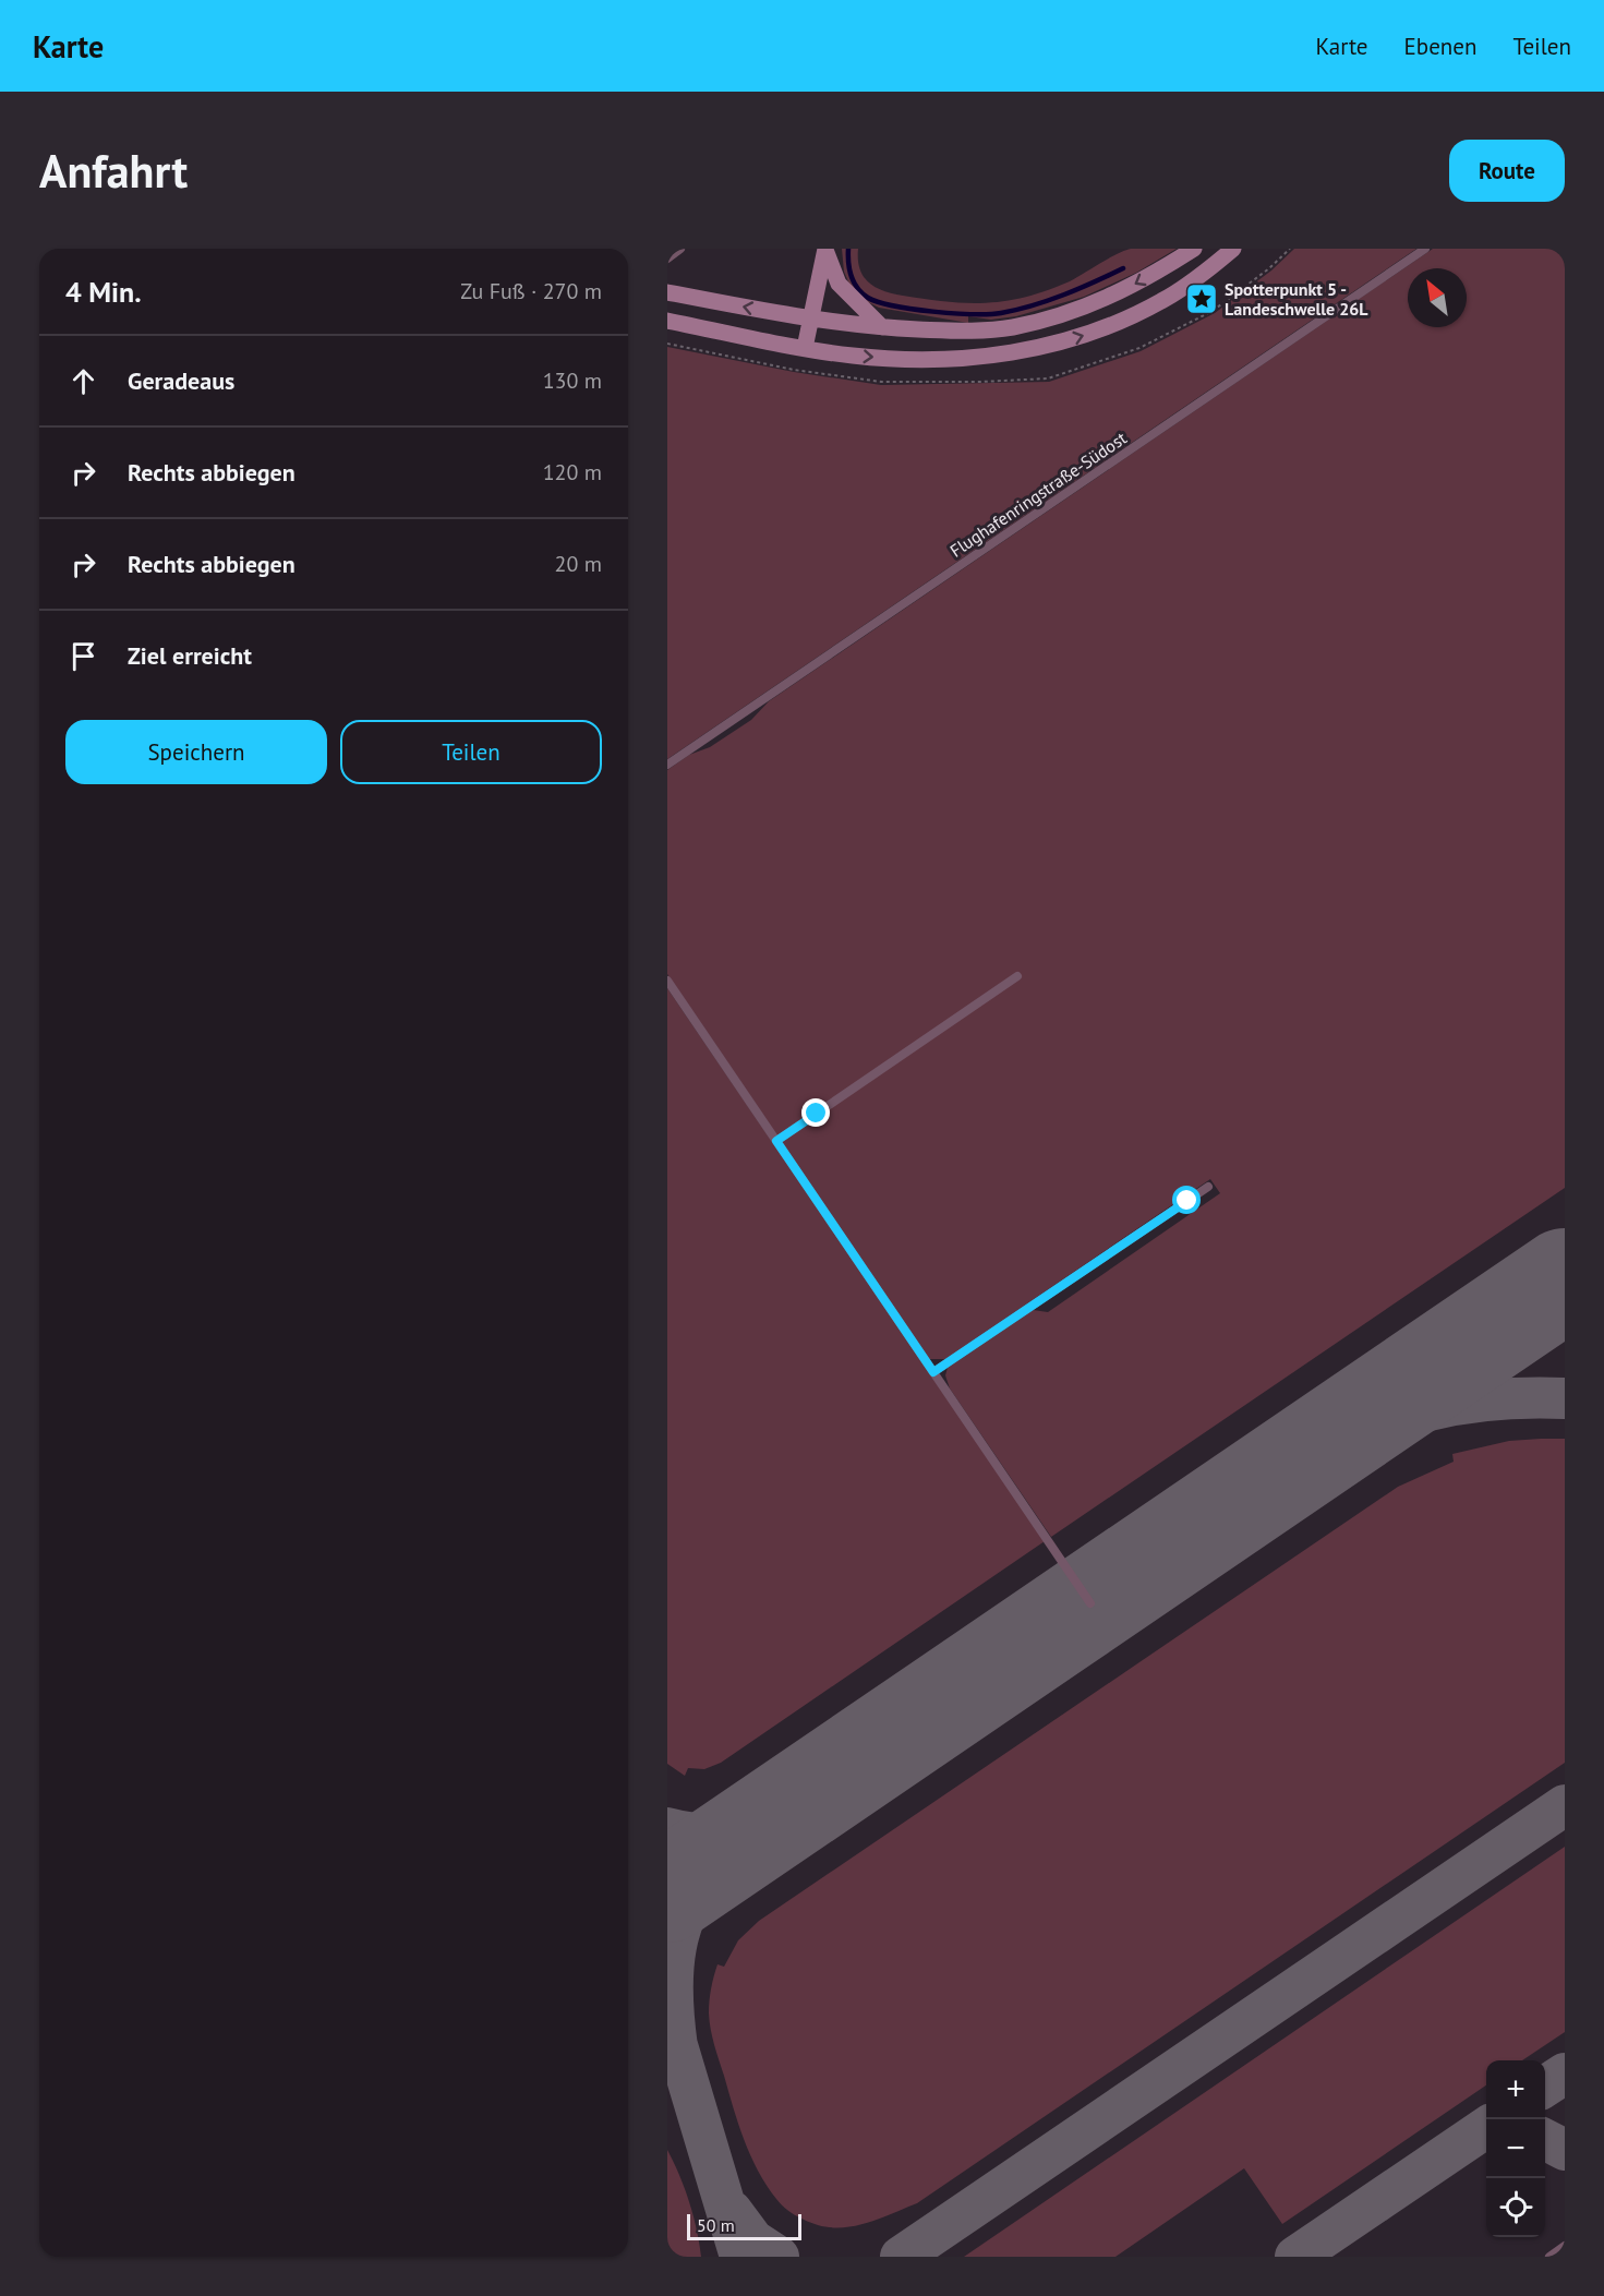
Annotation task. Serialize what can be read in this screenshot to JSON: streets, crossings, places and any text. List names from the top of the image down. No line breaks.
{"streets":{"lane":["Flughafenringstraße-Südost"]},"places":{"place":["Spotterpunkt 5 - Landeschwelle 26L"]},"scale_bar":"50 m","north":"top left","page":{"header":"Karte","nav":["Karte","Ebenen","Teilen"],"buttons":["Route",["Speichern","Teilen"]],"title":"Anfahrt","heading":["4 Min.","Zu Fuß · 270 m"],"list":[["Geradeaus","130 m"],["Rechts abbiegen","120 m"],["Rechts abbiegen","20 m"],"Ziel erreicht"],"map_buttons":["+","−"],"scale":"50 m"}}
